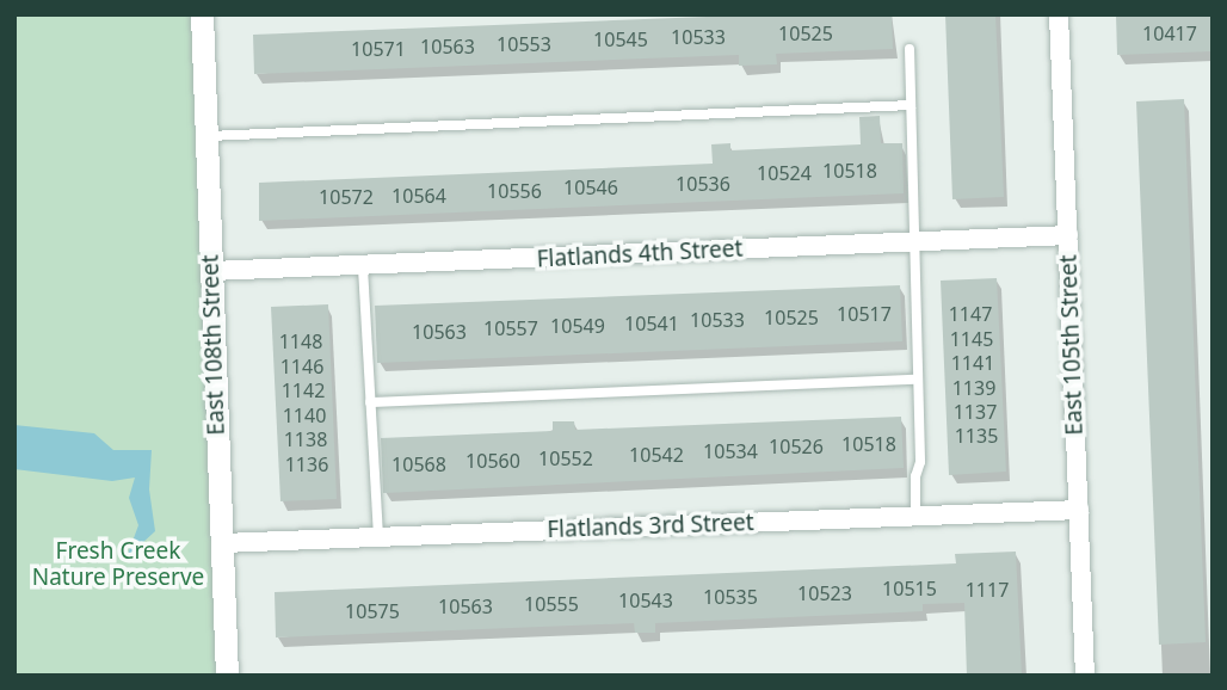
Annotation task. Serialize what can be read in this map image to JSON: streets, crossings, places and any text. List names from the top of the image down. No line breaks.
{"streets":{"street":["Flatlands 4th Street","East 108th Street","East 105th Street","Flatlands 3rd Street"]},"crossings":[["Flatlands 4th Street","East 108th Street"],["Flatlands 4th Street","East 105th Street"],["East 108th Street","Flatlands 3rd Street"],["East 105th Street","Flatlands 3rd Street"]],"parks":["Fresh Creek Nature Preserve"],"house_numbers":["10525","10417","10533","10545","10553","10563","10571","10518","10524","10536","10546","10556","10564","10572","10517","1147","10525","10533","10541","10549","10557","10563","1145","1148","1141","1146","1139","1142","1137","1140","1135","1138","10518","10526","10534","10542","10552","10560","1136","10568","10515","1117","10523","10535","10543","10555","10563","10575"]}
